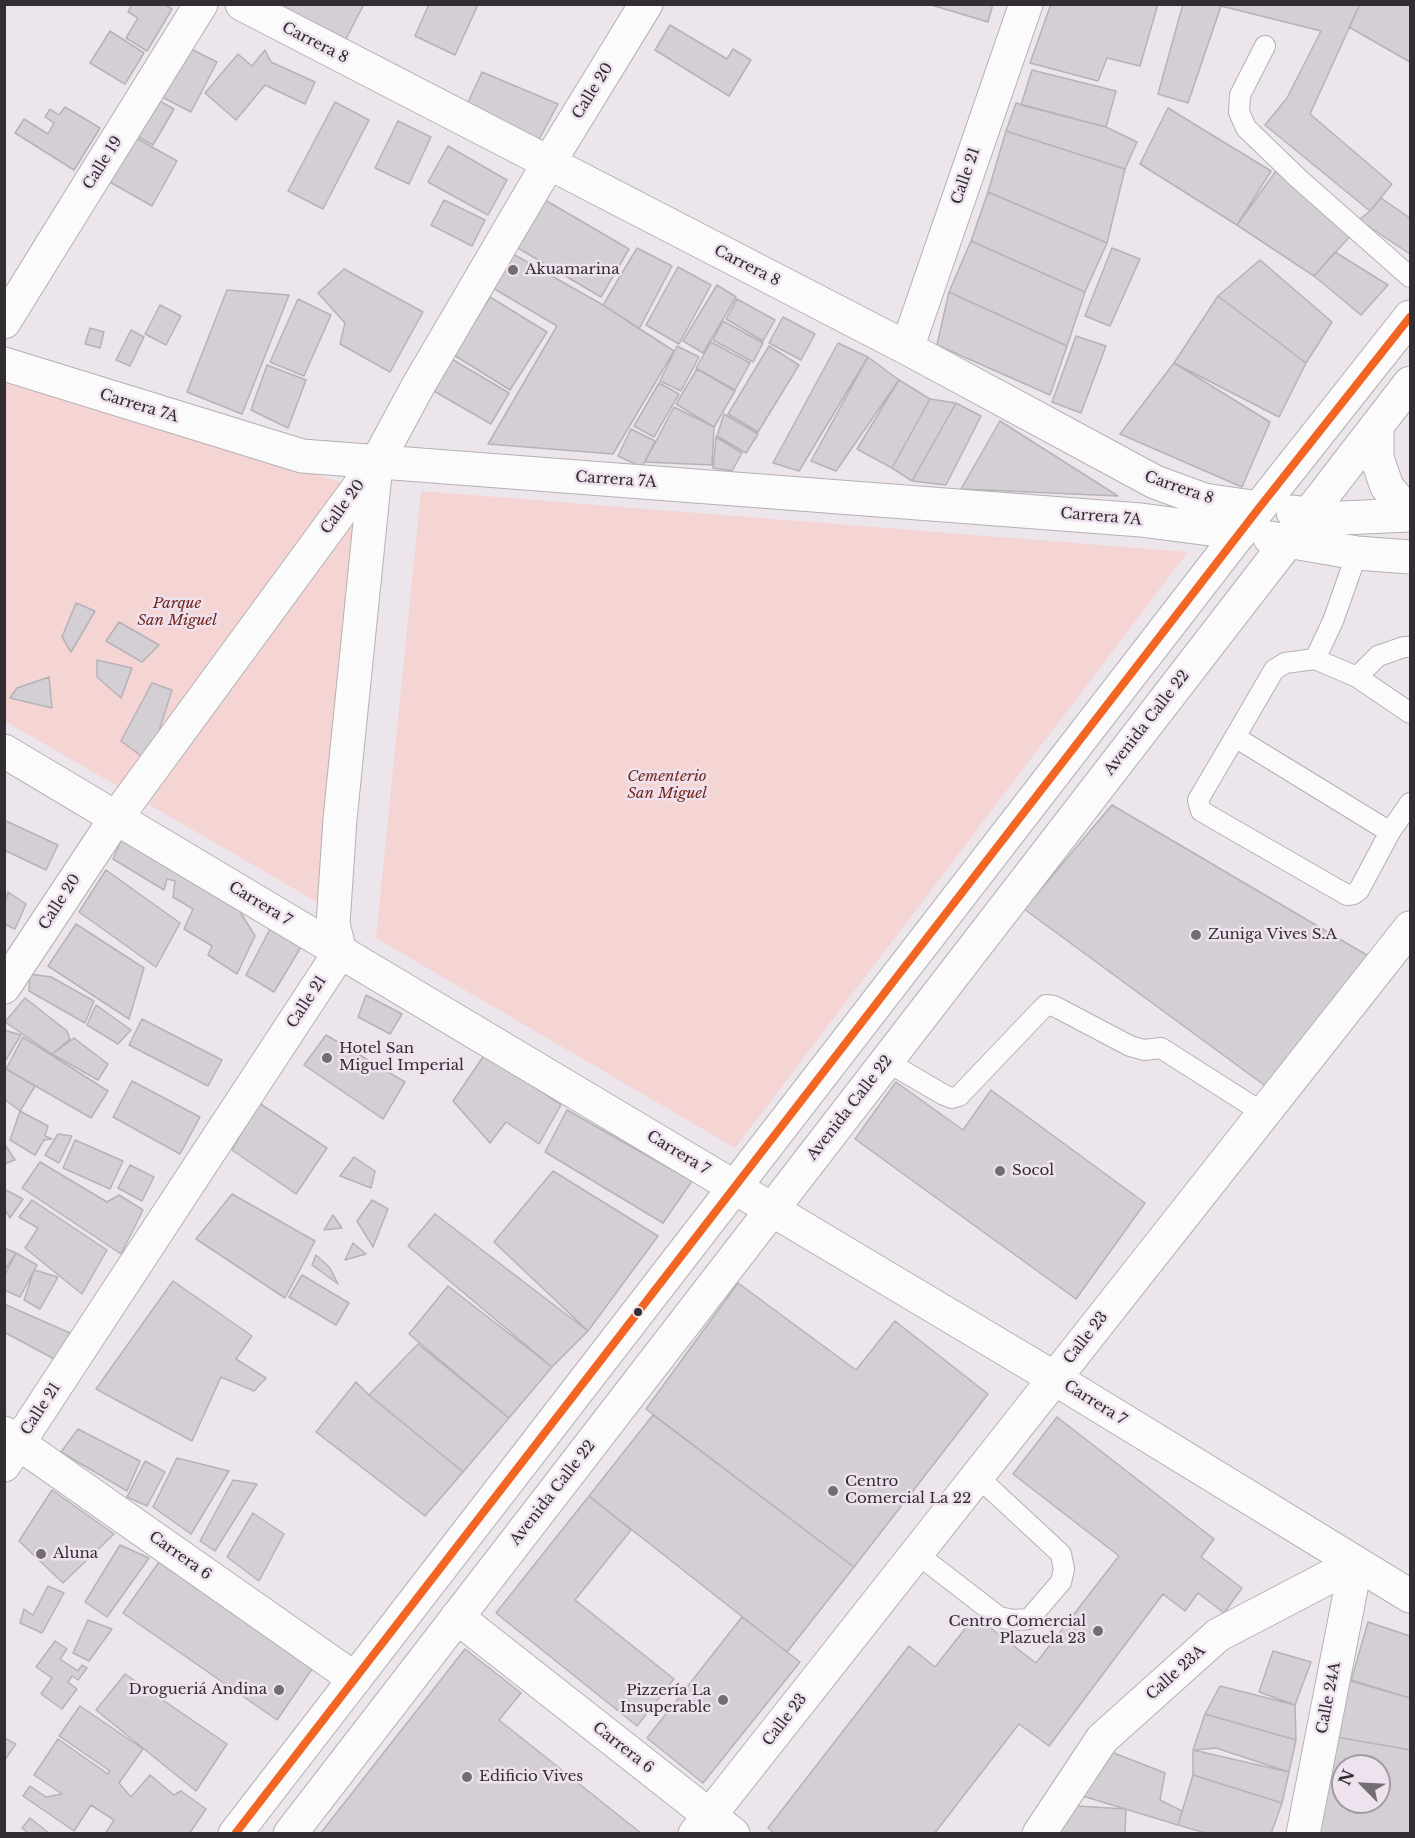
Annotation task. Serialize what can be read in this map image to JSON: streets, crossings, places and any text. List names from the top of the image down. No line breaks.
{"streets":{"street":["Carrera 8","Calle 20","Calle 19","Calle 21","Carrera 7A","Avenida Calle 22","Carrera 7","Calle 23","Carrera 6","Calle 23A","Calle 24A"]},"crossings":[["Carrera 8","Calle 20"],["Carrera 8","Calle 21"],["Carrera 8","Carrera 7A"],["Calle 20","Carrera 7A"],["Calle 20","Carrera 7"],["Calle 21","Carrera 7"],["Calle 21","Carrera 6"],["Avenida Calle 22","Carrera 7"],["Avenida Calle 22","Carrera 6"],["Carrera 7","Calle 23"],["Carrera 7","Calle 23A"],["Carrera 7","Calle 24A"],["Calle 23","Carrera 6"],["Calle 23A","Calle 24A"]],"parks":["Parque San Miguel","Cementerio San Miguel"],"places":["Akuamarina","Zuniga Vives S.A","Hotel San Miguel Imperial","Socol","Centro Comercial La 22","Aluna","Centro Comercial Plazuela 23","Drogueriá Andina","Pizzería La Insuperable","Edificio Vives"],"north":"top left"}
